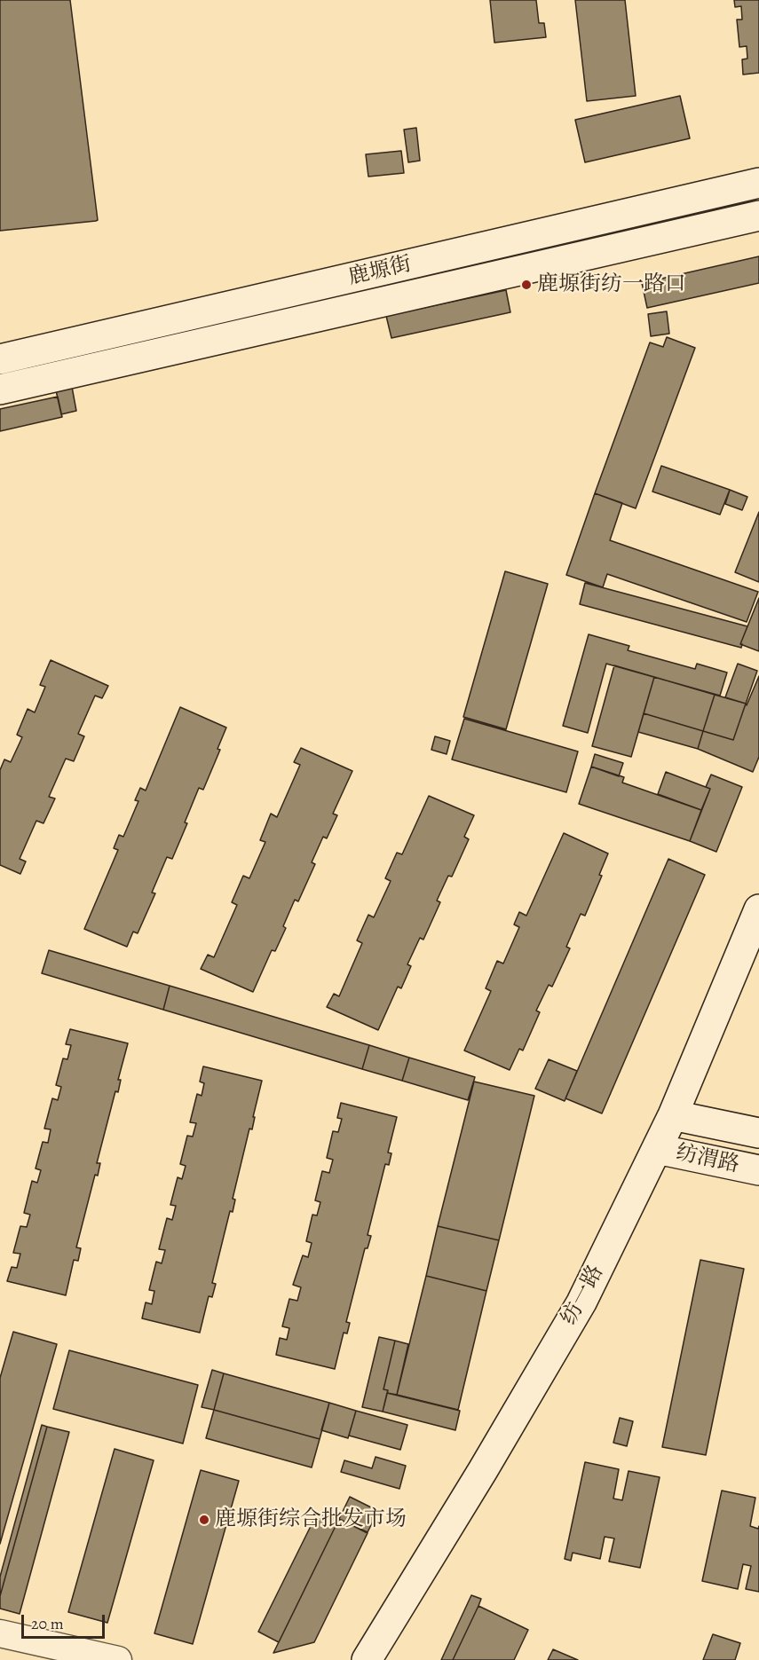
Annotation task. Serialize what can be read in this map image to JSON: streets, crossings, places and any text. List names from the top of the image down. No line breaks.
{"streets":{"street":["鹿塬街","纺渭路","纺一路"]},"crossings":[["纺渭路","纺一路"]],"places":["鹿塬街纺一路口","鹿塬街综合批发市场"],"scale_bar":"20 m"}
